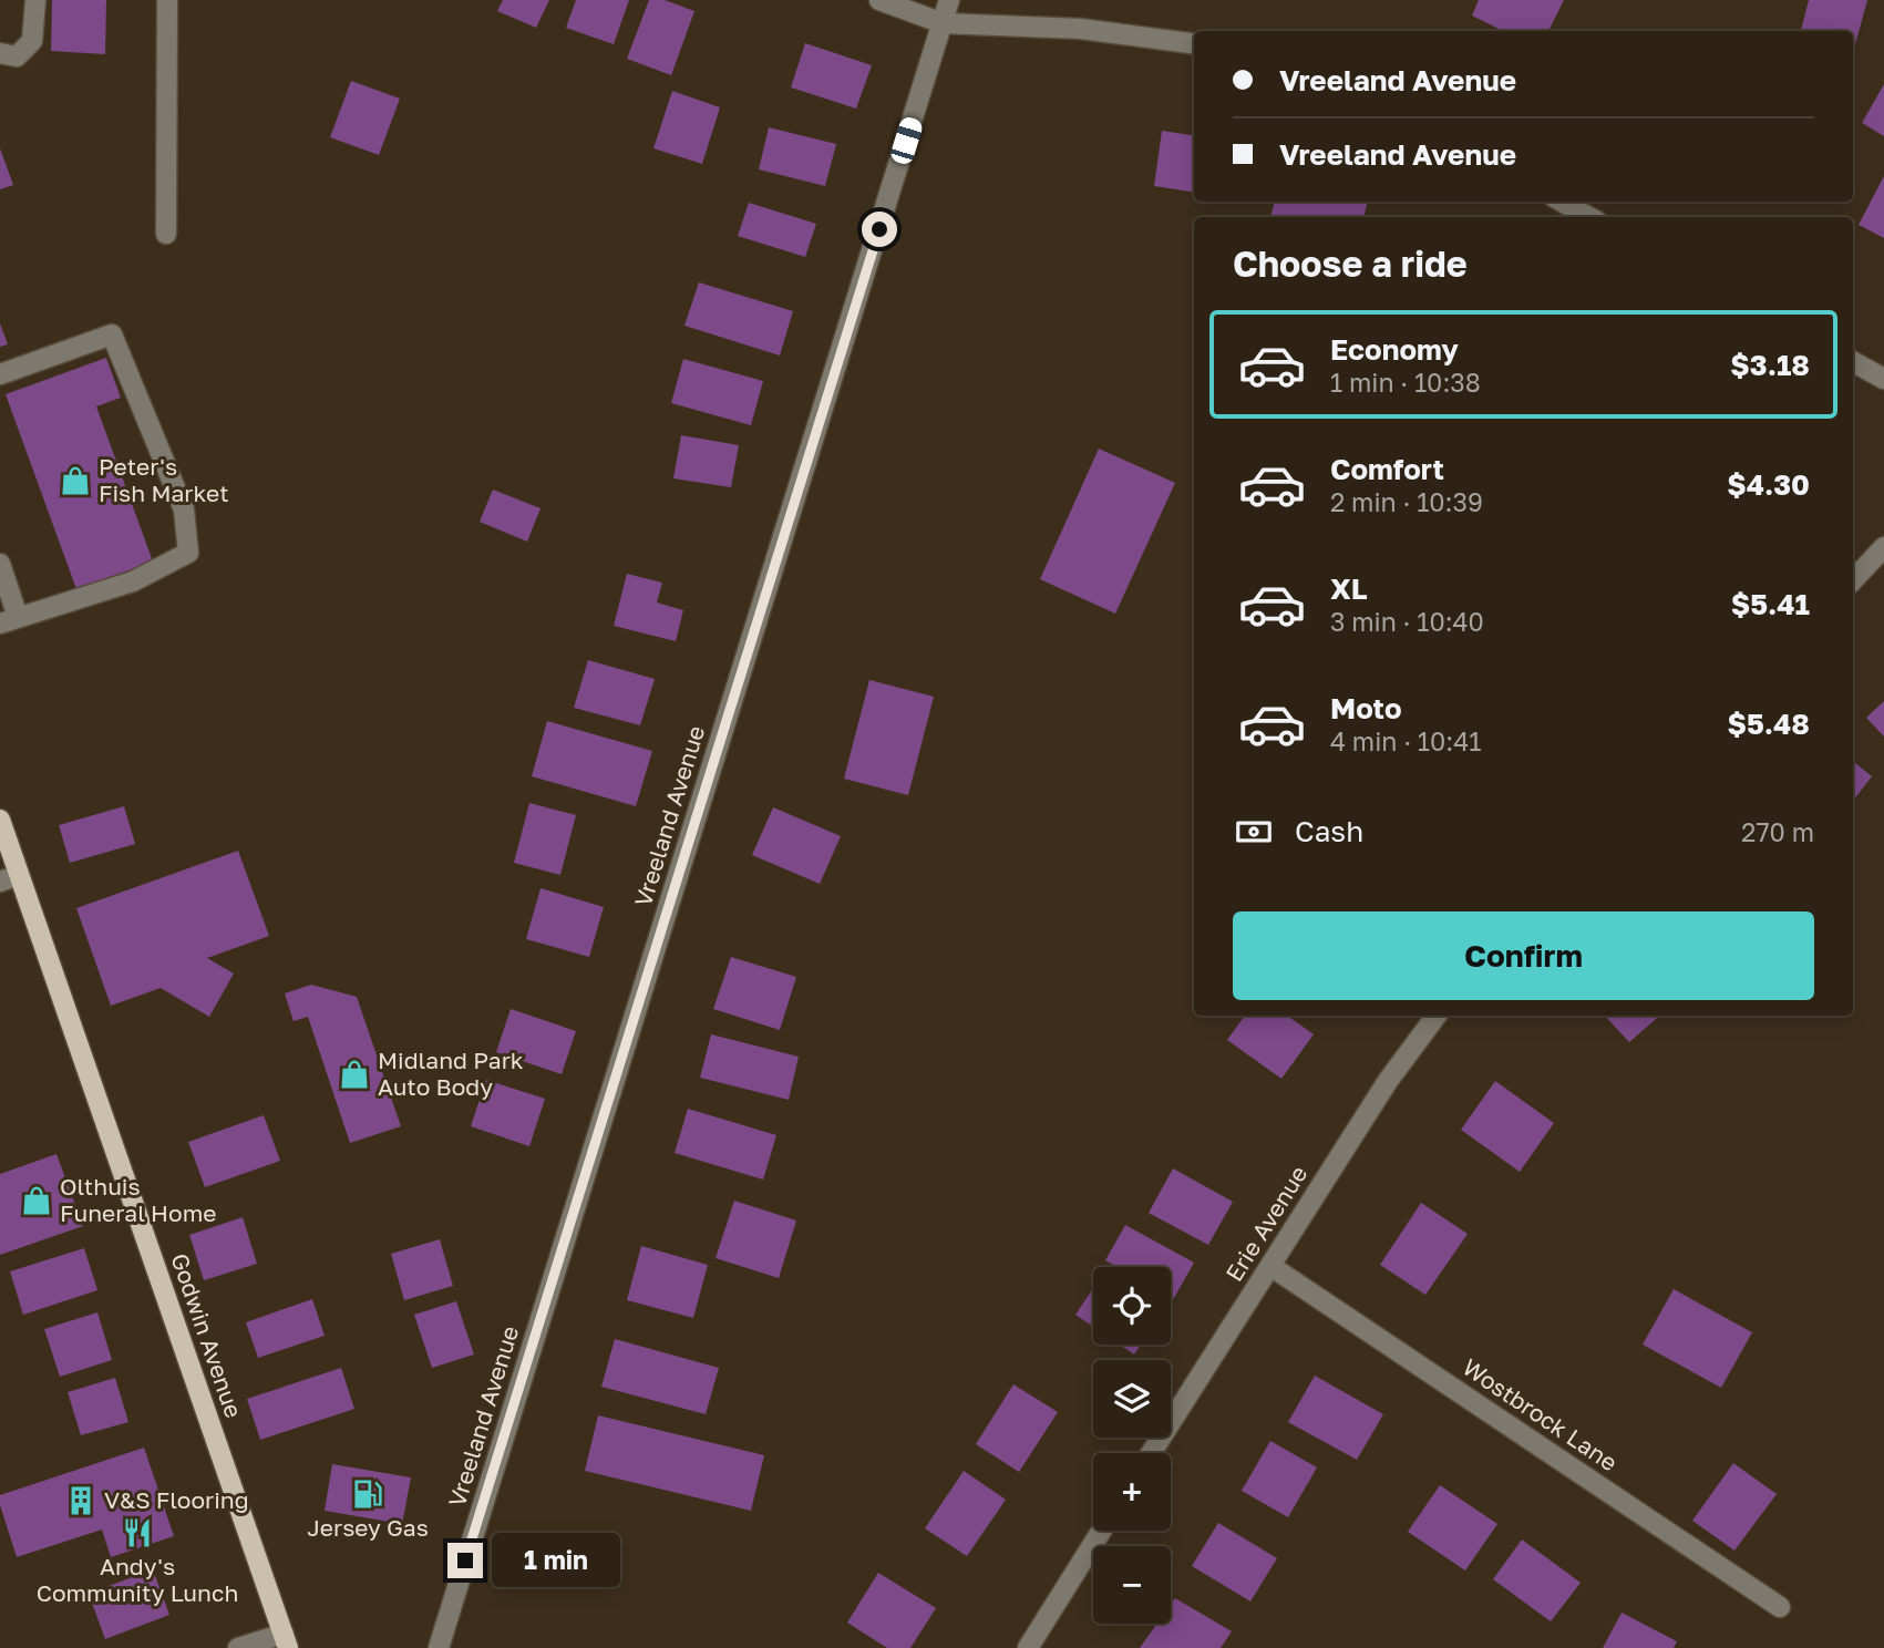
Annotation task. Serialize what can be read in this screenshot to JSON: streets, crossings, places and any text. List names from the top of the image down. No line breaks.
{"streets":{"main road":["Godwin Avenue"],"street":["Vreeland Avenue","Erie Avenue","Wostbrock Lane"]},"crossings":[["Erie Avenue","Wostbrock Lane"]],"places":{"shop":["Peter's Fish Market","Midland Park Auto Body","Olthuis Funeral Home"],"fuel station":["Jersey Gas"],"building":["V&S Flooring"],"restaurant":["Andy's Community Lunch"]},"page":{"banner":["Vreeland Avenue","Vreeland Avenue"],"heading":"Choose a ride","list":[{"name":"Economy","note":"1 min · 10:38","value":"$3.18"},{"name":"Comfort","note":"2 min · 10:39","value":"$4.30"},{"name":"XL","note":"3 min · 10:40","value":"$5.41"},{"name":"Moto","note":"4 min · 10:41","value":"$5.48"}],"pay":["Cash","270 m"],"buttons":"Confirm","map_buttons":["+","−"],"bubble":"1 min"}}
